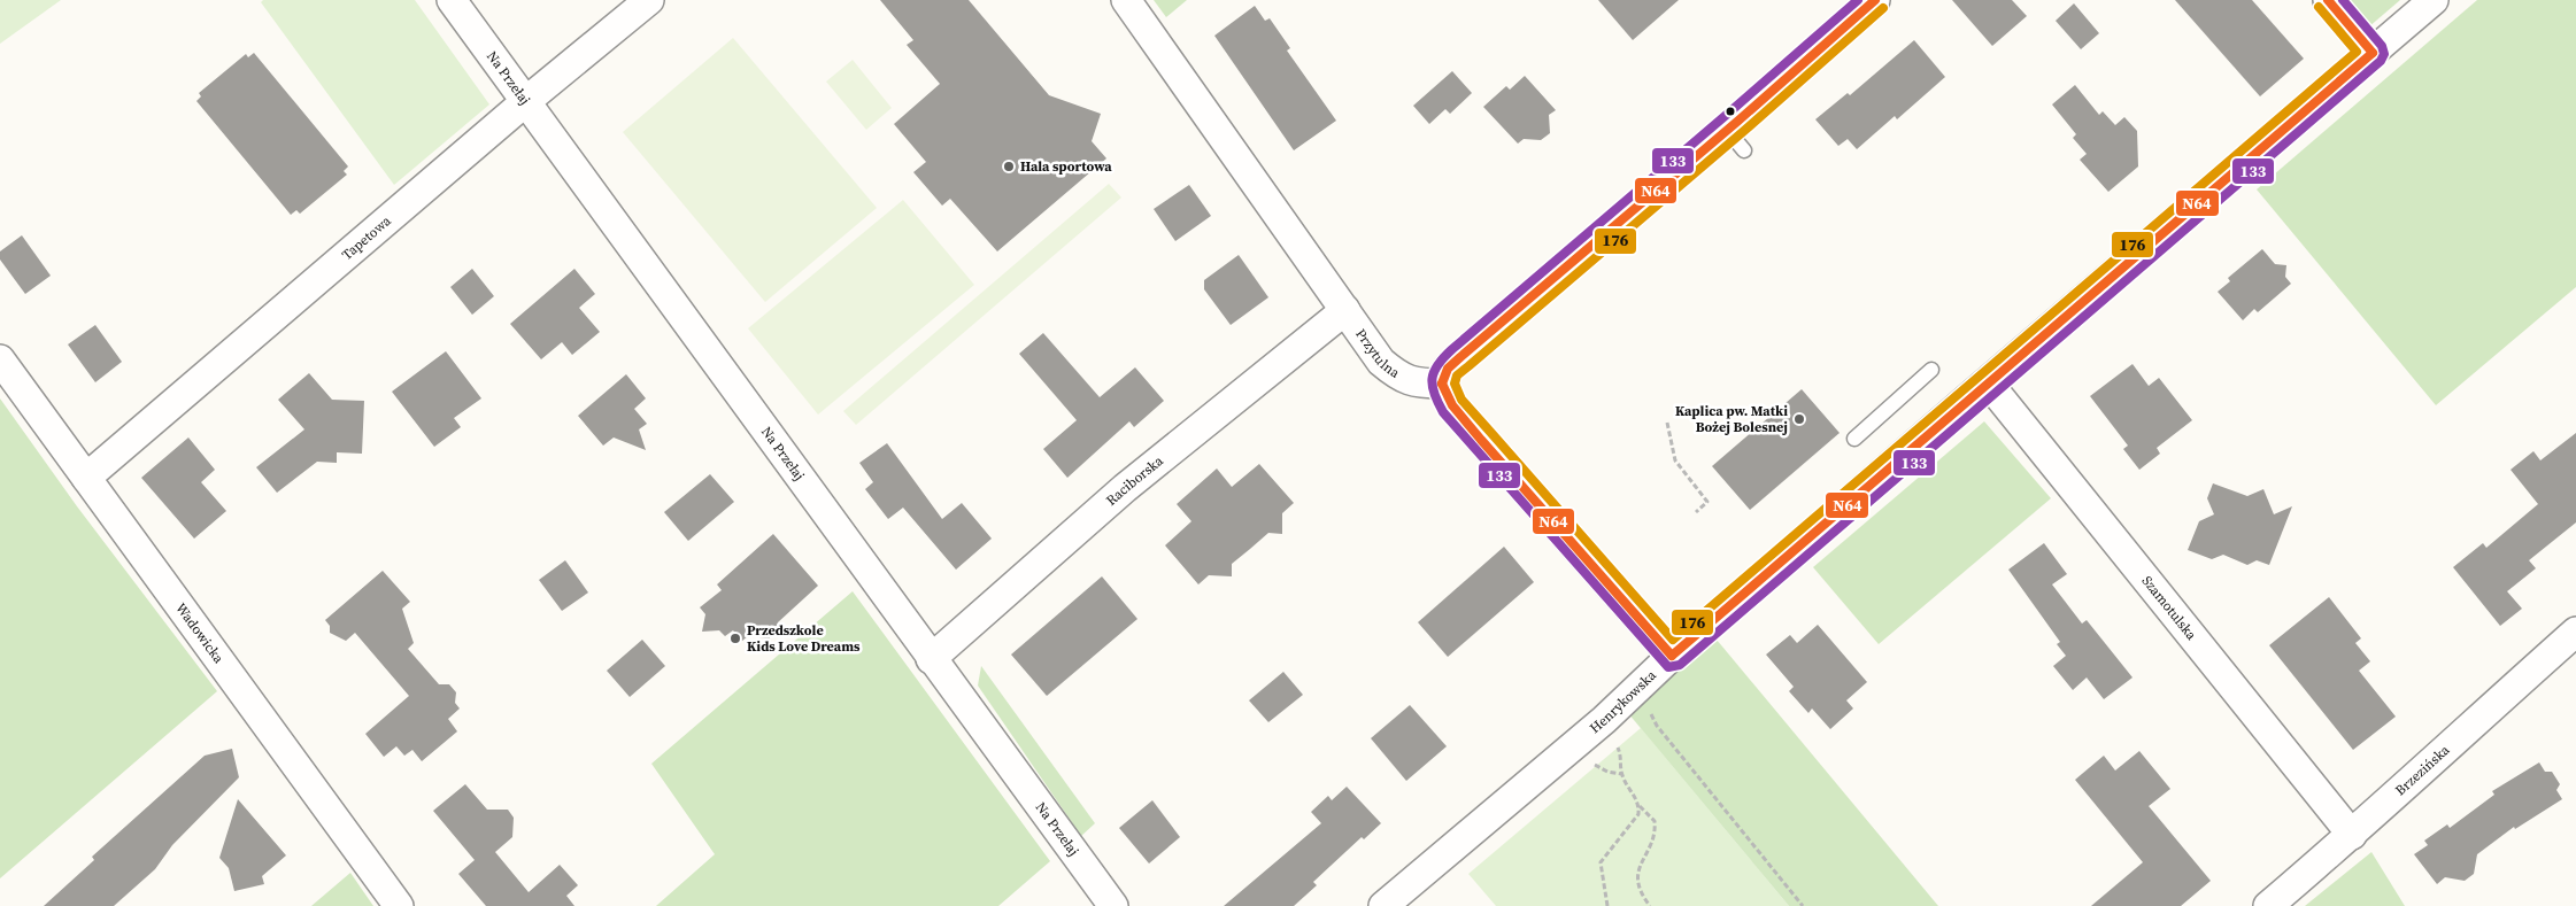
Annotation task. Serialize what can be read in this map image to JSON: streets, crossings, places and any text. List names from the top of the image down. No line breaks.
{"streets":{"street":["Na Przełaj","Tapetowa","Przytulna","Raciborska","Szamotulska","Wadowicka","Henrykowska","Brzezińska"]},"crossings":[["Na Przełaj","Tapetowa"],["Na Przełaj","Raciborska"],["Tapetowa","Wadowicka"],["Przytulna","Raciborska"],["Szamotulska","Henrykowska"],["Szamotulska","Brzezińska"]],"places":["Hala sportowa","Kaplica pw. Matki Bożej Bolesnej","Przedszkole Kids Love Dreams"],"lines":["transit line N64","transit line 133","transit line 176"]}
